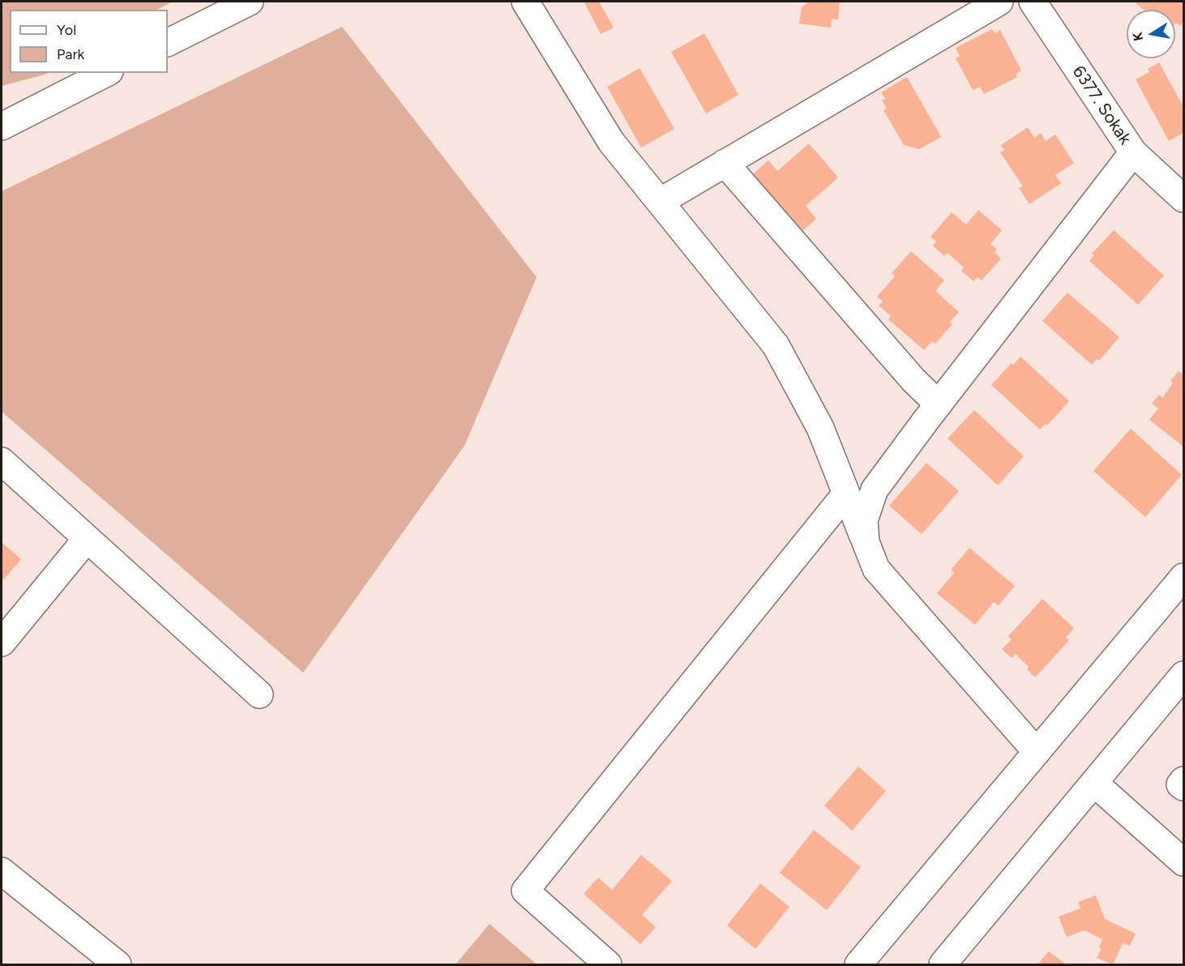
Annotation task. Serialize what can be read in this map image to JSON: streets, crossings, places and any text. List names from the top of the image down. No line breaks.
{"streets":{"street":["6377. Sokak"]},"legend":["Yol","Park"],"north":"left"}
